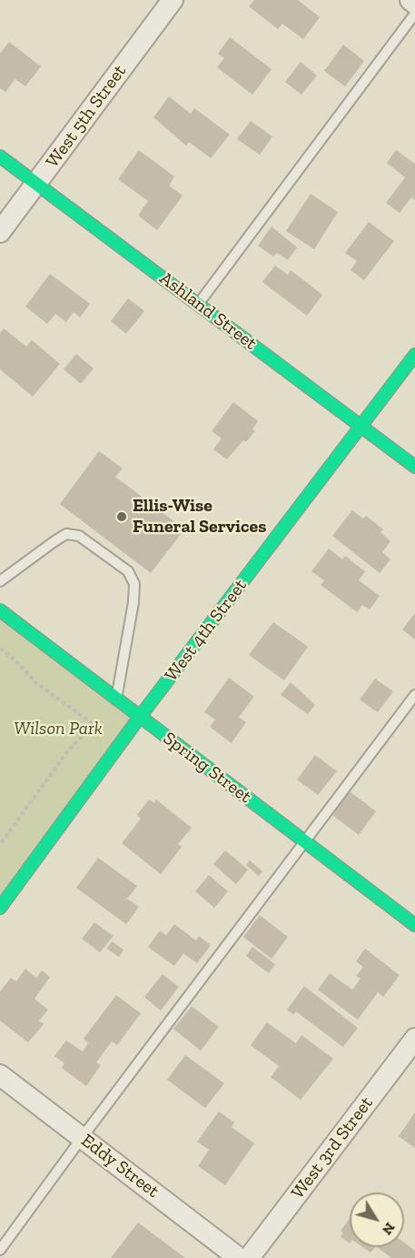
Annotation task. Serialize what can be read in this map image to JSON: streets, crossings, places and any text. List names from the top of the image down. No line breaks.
{"streets":{"street":["West 5th Street","Ashland Street","West 4th Street","Spring Street","West 3rd Street","Eddy Street"]},"crossings":[["West 5th Street","Ashland Street"],["Ashland Street","West 4th Street"],["West 4th Street","Spring Street"]],"parks":["Wilson Park"],"places":["Ellis-Wise Funeral Services"],"north":"bottom right"}
